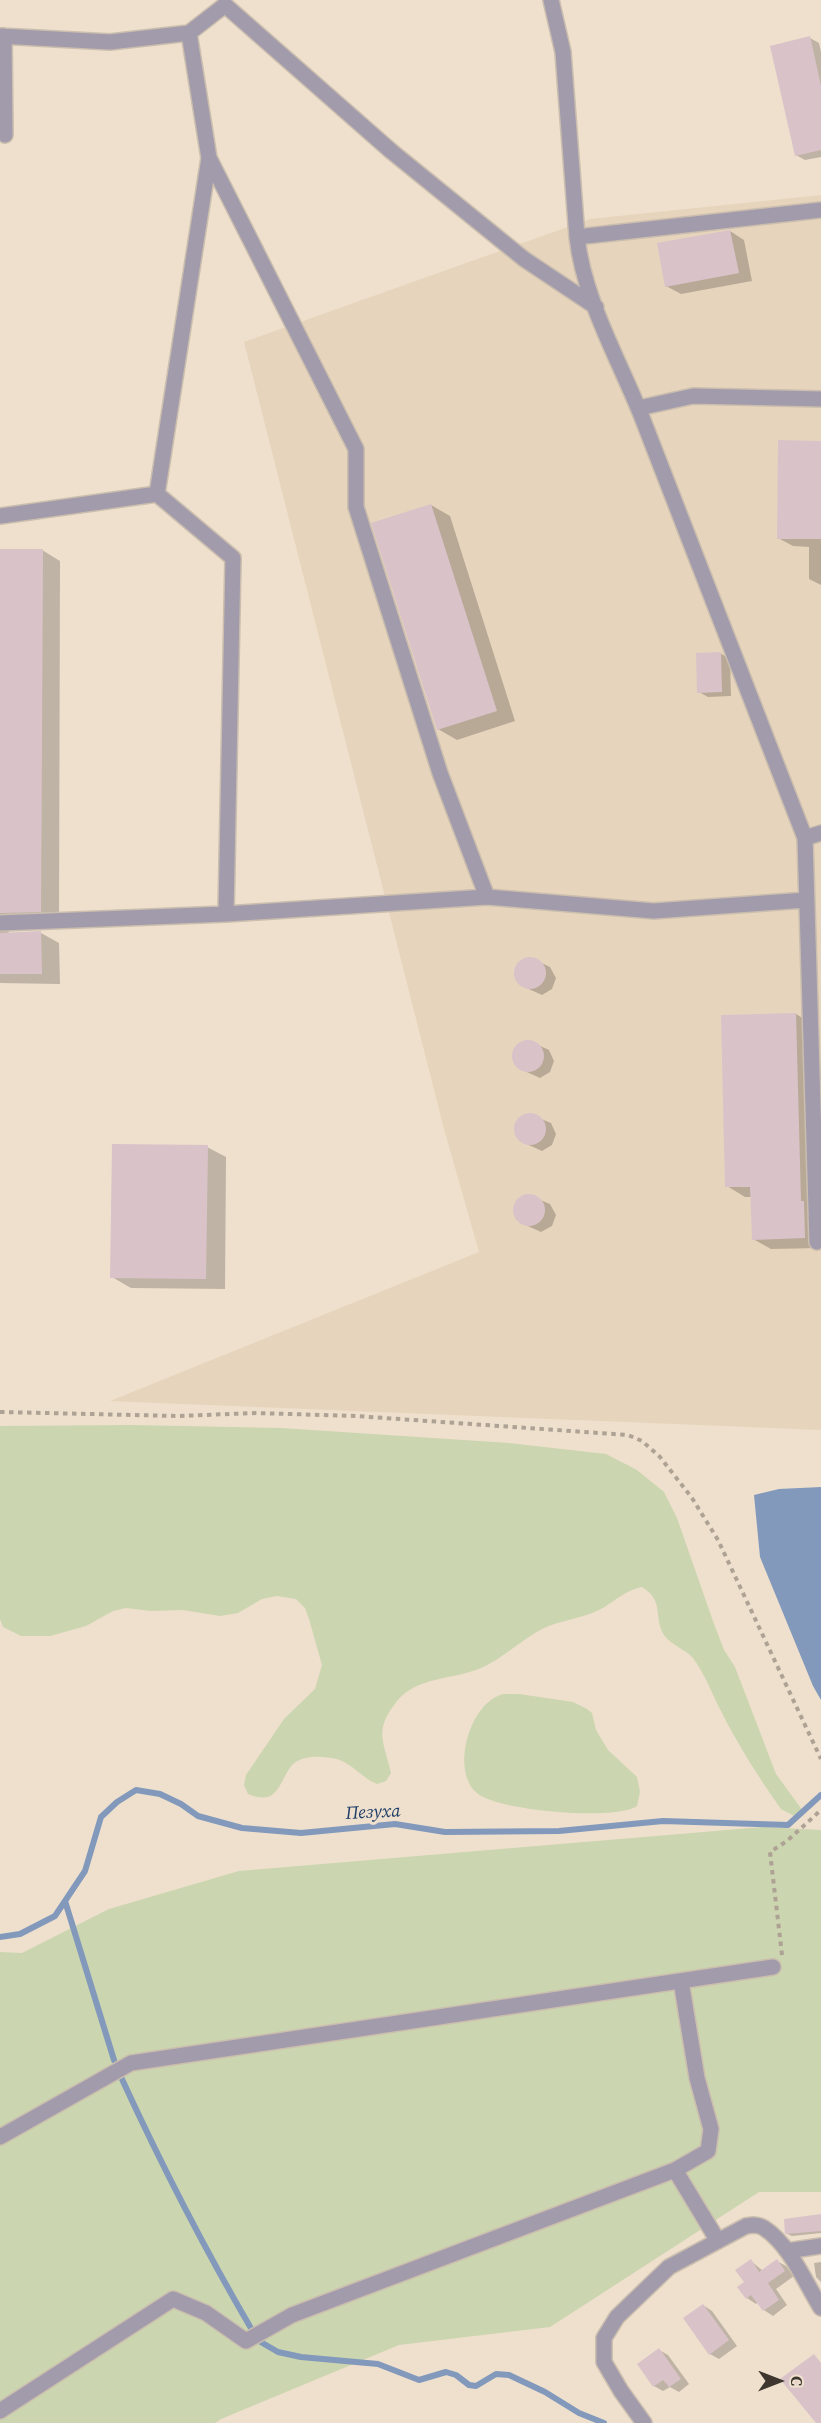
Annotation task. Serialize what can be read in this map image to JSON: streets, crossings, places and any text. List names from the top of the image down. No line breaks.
{"water":["Пезуха"],"north":"right"}
